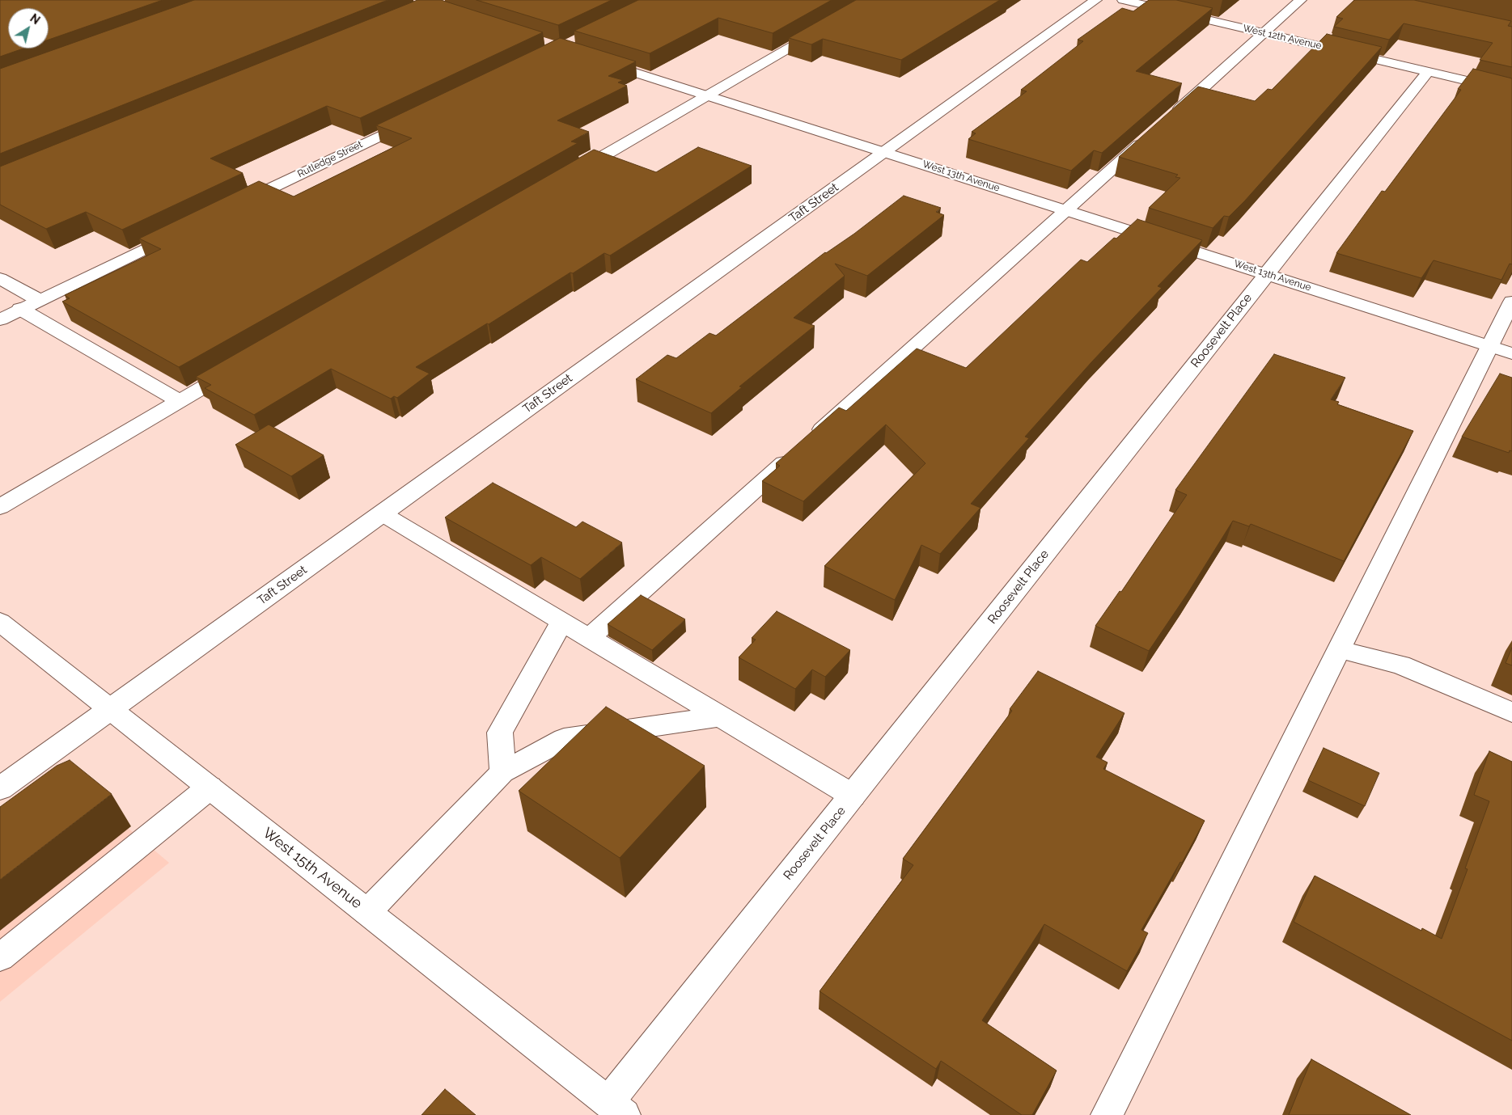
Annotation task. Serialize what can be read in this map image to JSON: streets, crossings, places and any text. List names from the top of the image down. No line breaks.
{"streets":{"street":["West 12th Avenue","Rutledge Street","West 13th Avenue","Taft Street","Roosevelt Place","West 15th Avenue"]},"crossings":[["West 12th Avenue","Roosevelt Place"],["West 13th Avenue","Taft Street"],["West 13th Avenue","Roosevelt Place"],["Taft Street","West 15th Avenue"],["Roosevelt Place","West 15th Avenue"]],"north":"top right"}
